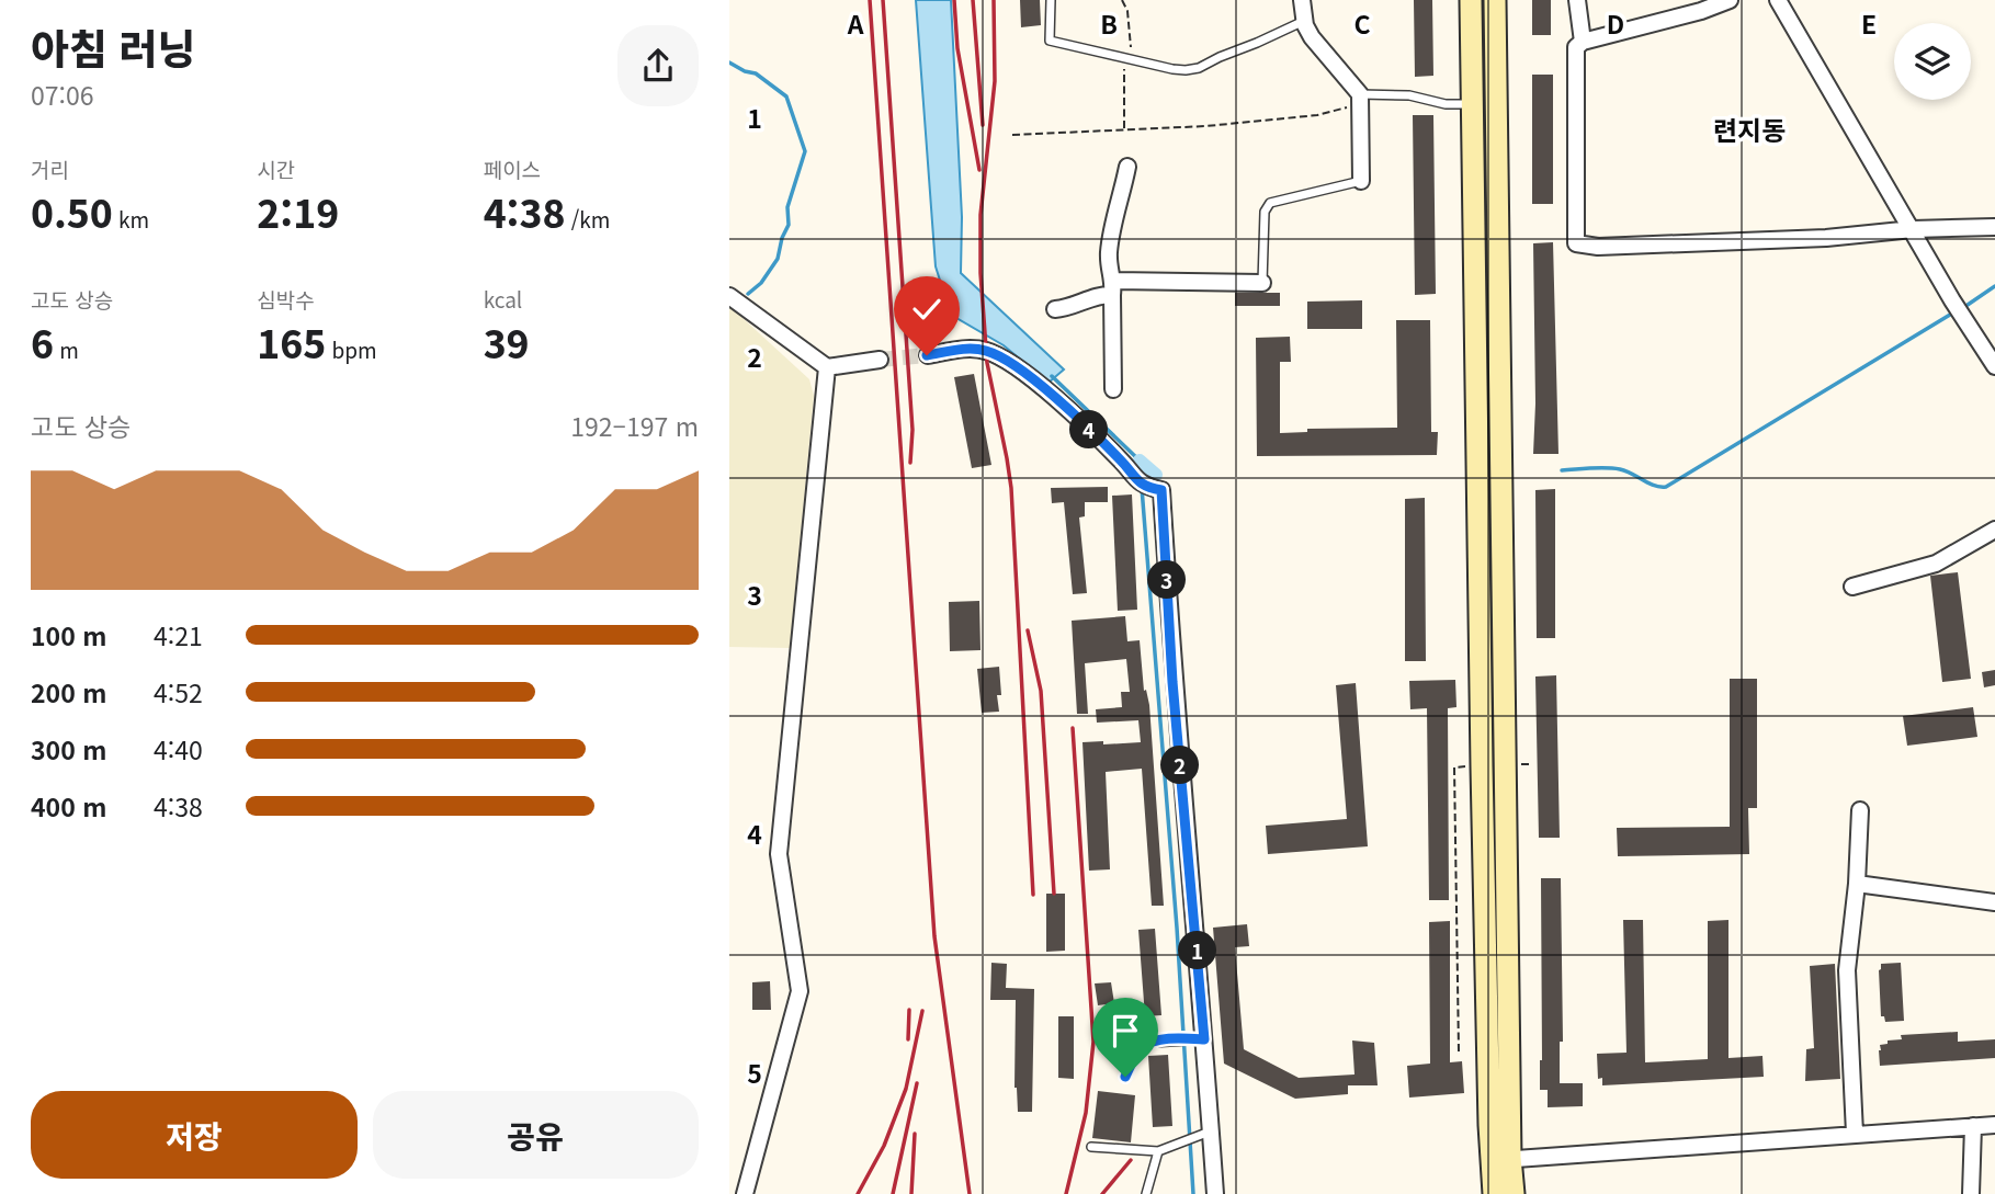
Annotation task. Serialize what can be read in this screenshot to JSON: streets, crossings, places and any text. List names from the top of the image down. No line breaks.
{"districts":["련지동"],"page":{"heading":["아침 러닝","07:06"],"stats":[["거리","0.50 km"],["시간","2:19"],["페이스","4:38 /km"],["고도 상승","6 m"],["심박수","165 bpm"],["kcal","39"]],"chart":["고도 상승","192–197 m"],"pins":["4","3","2","1"],"list":[{"name":"100 m","note":"4:21"},{"name":"200 m","note":"4:52"},{"name":"300 m","note":"4:40"},{"name":"400 m","note":"4:38"}],"buttons":["저장","공유"]},"grid":{"columns":["A","B","C","D","E"],"rows":["1","2","3","4","5"]}}
